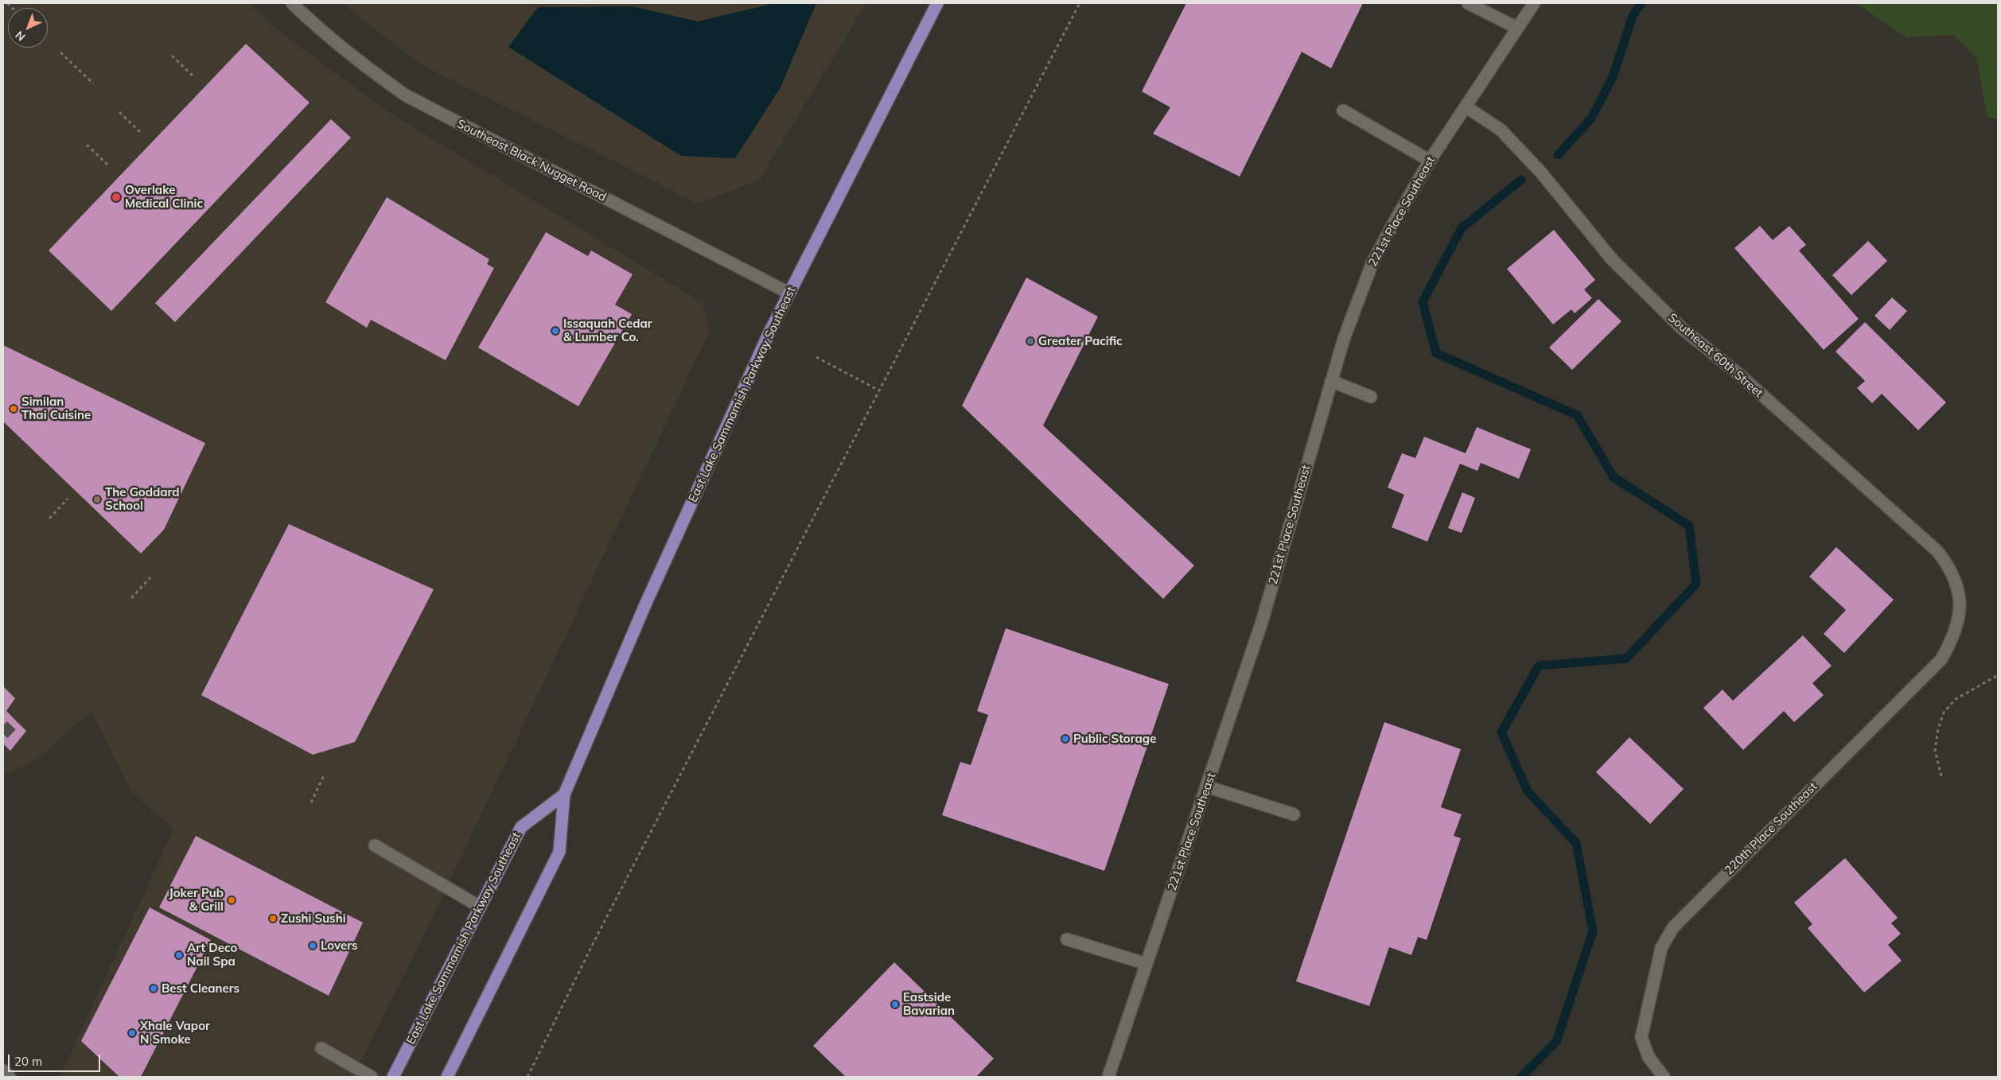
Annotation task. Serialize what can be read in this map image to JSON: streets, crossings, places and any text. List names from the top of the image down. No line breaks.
{"streets":{"main road":["East Lake Sammamish Parkway Southeast"],"street":["Southeast Black Nugget Road","221st Place Southeast","Southeast 60th Street","220th Place Southeast"]},"crossings":[["Southeast Black Nugget Road","East Lake Sammamish Parkway Southeast"],["221st Place Southeast","Southeast 60th Street"],["Southeast 60th Street","220th Place Southeast"]],"places":["Overlake Medical Clinic","Issaquah Cedar & Lumber Co.","Greater Pacific","Similan Thai Cuisine","The Goddard School","Public Storage","Joker Pub & Grill","Zushi Sushi","Lovers","Art Deco Nail Spa","Best Cleaners","Eastside Bavarian","Xhale Vapor N Smoke"],"scale_bar":"20 m","north":"bottom left"}
